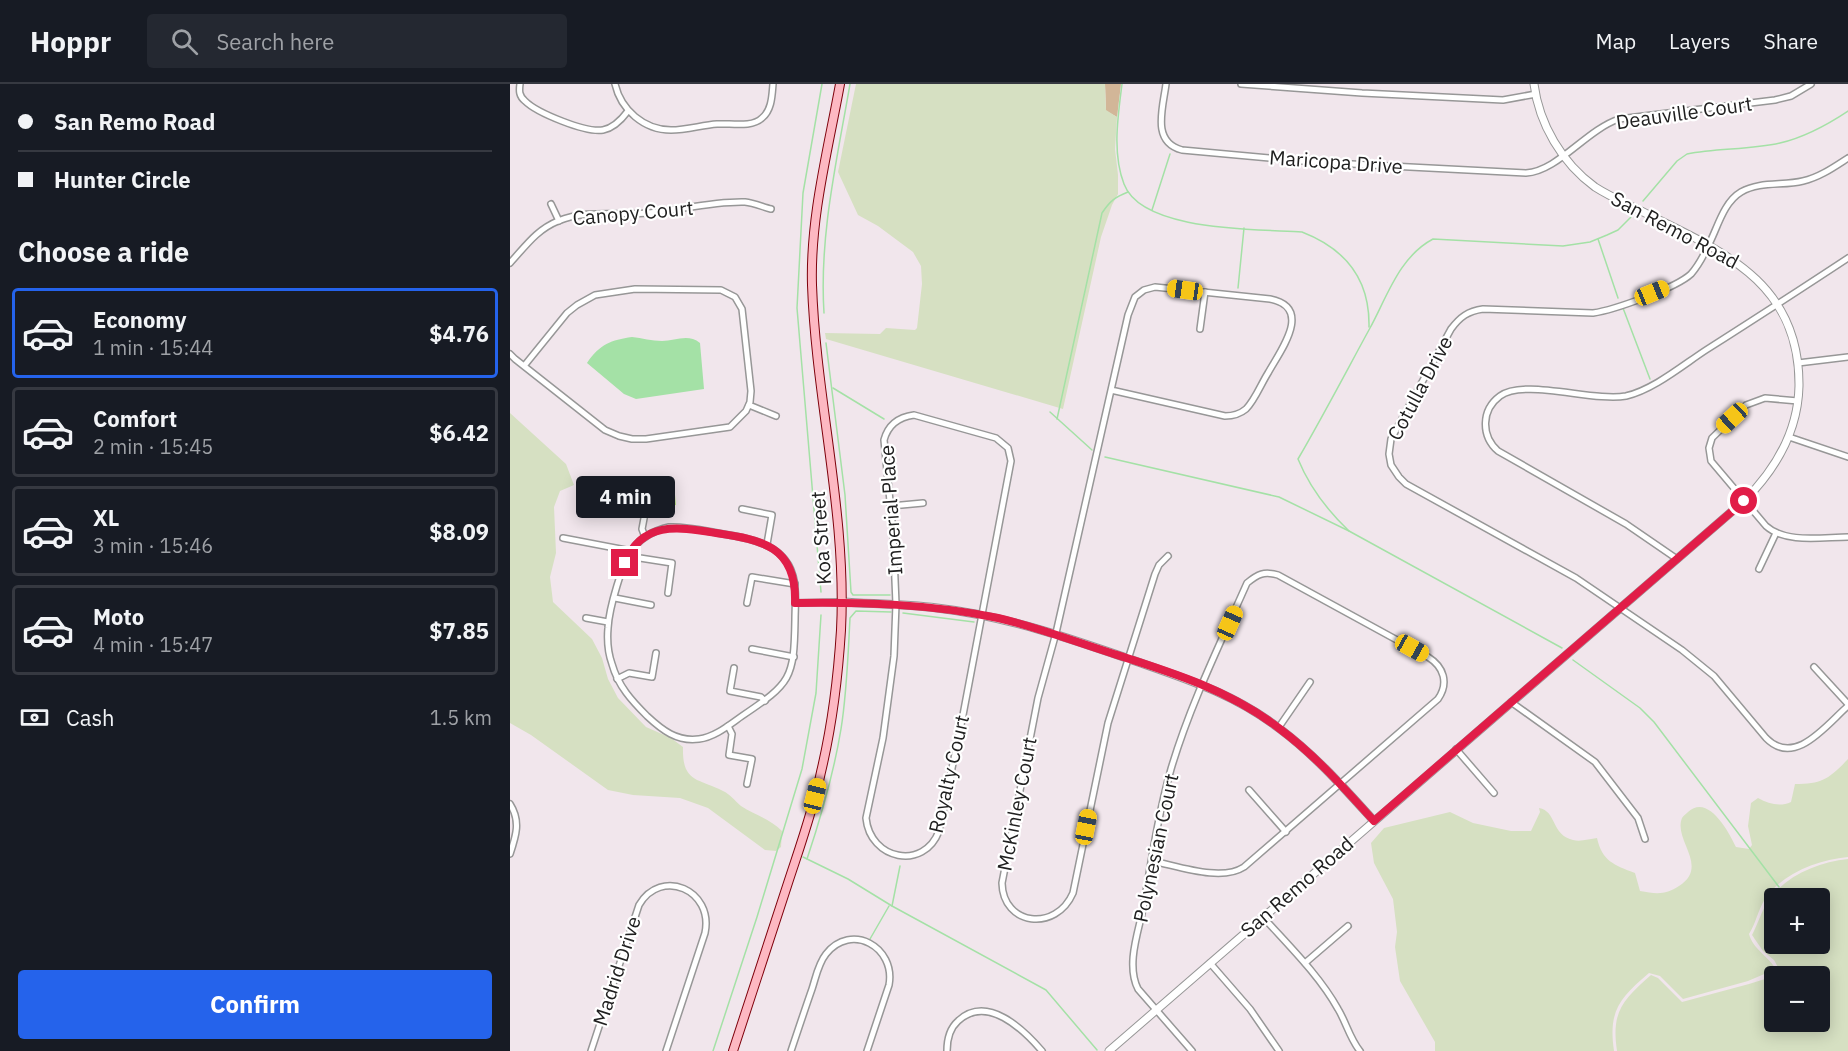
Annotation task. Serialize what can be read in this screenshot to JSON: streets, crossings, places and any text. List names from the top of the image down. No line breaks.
{"streets":{"main road":["Koa Street"],"street":["Deauville Court","Maricopa Drive","Canopy Court","San Remo Road","Cotulla Drive","Imperial Place","Royalty Court","McKinley Court","Polynesian Court","Madrid Drive"]},"crossings":[["Deauville Court","Maricopa Drive"],["Deauville Court","San Remo Road"],["Maricopa Drive","San Remo Road"],["San Remo Road","Cotulla Drive"],["San Remo Road","Polynesian Court"],["Imperial Place","Royalty Court"]],"page":{"header":"Hoppr","search":"Search here","nav":["Map","Layers","Share"],"banner":["San Remo Road","Hunter Circle"],"heading":"Choose a ride","list":[{"name":"Economy","note":"1 min · 15:44","value":"$4.76"},{"name":"Comfort","note":"2 min · 15:45","value":"$6.42"},{"name":"XL","note":"3 min · 15:46","value":"$8.09"},{"name":"Moto","note":"4 min · 15:47","value":"$7.85"}],"bubble":"4 min","pay":["Cash","1.5 km"],"map_buttons":["+","−"],"buttons":"Confirm"}}
